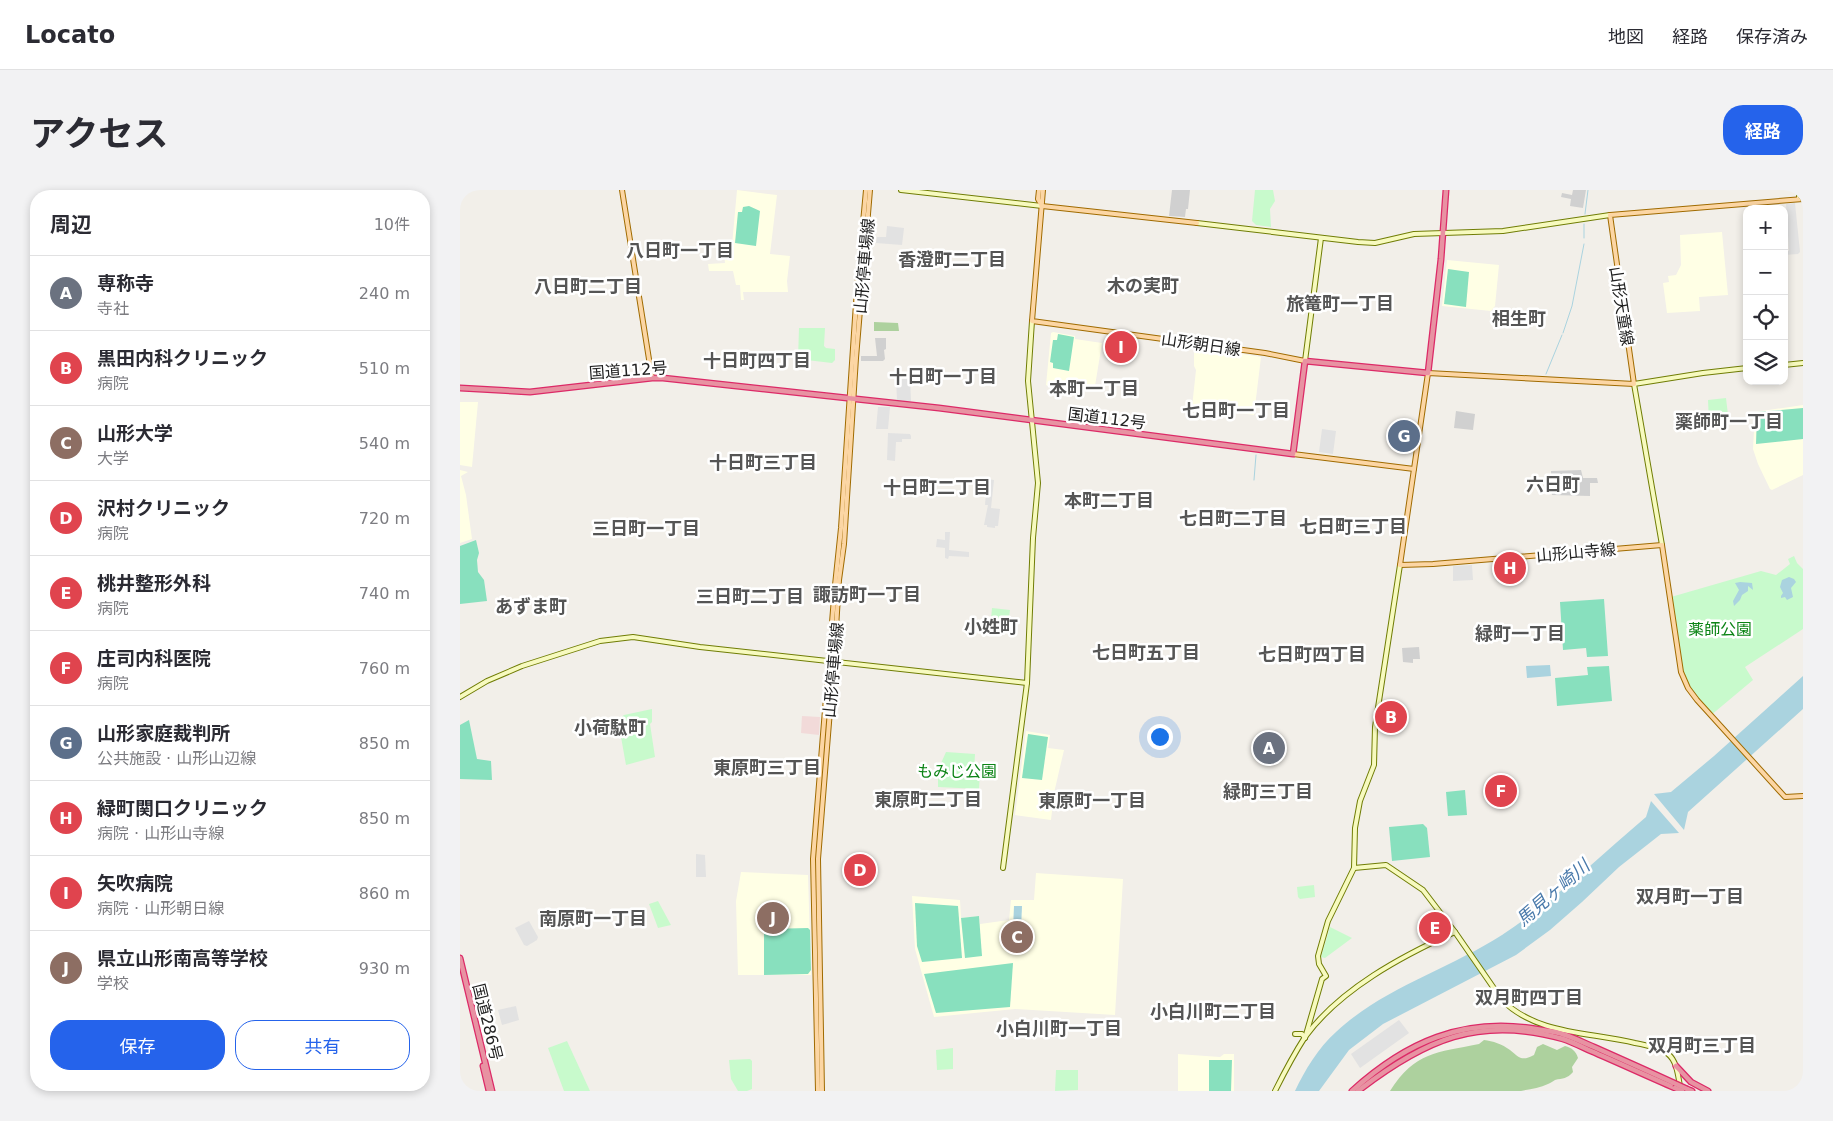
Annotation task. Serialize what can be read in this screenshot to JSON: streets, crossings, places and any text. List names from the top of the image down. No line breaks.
{"streets":{"highway":["国道112号","国道286号"],"main road":["山形停車場線","山形天童線","山形朝日線","山形山寺線"]},"crossings":[["山形停車場線","国道112号"]],"districts":["八日町一丁目","香澄町二丁目","木の実町","八日町二丁目","旅篭町一丁目","相生町","十日町四丁目","十日町一丁目","本町一丁目","七日町一丁目","薬師町一丁目","十日町三丁目","六日町","十日町二丁目","本町二丁目","七日町二丁目","七日町三丁目","三日町一丁目","諏訪町一丁目","三日町二丁目","あずま町","小姓町","緑町一丁目","七日町五丁目","七日町四丁目","小荷駄町","東原町三丁目","緑町三丁目","東原町二丁目","東原町一丁目","双月町一丁目","南原町一丁目","双月町四丁目","小白川町二丁目","小白川町一丁目","双月町三丁目"],"water":["馬見ヶ崎川"],"parks":["薬師公園","もみじ公園"],"page":{"header":"Locato","nav":["地図","経路","保存済み"],"title":"アクセス","buttons":["経路",["保存","共有"]],"heading":["周辺","10件"],"map_buttons":["+","−"],"list":[{"mark":"A","name":"専称寺","note":"寺社","value":"240 m"},{"mark":"B","name":"黒田内科クリニック","note":"病院","value":"510 m"},{"mark":"C","name":"山形大学","note":"大学","value":"540 m"},{"mark":"D","name":"沢村クリニック","note":"病院","value":"720 m"},{"mark":"E","name":"桃井整形外科","note":"病院","value":"740 m"},{"mark":"F","name":"庄司内科医院","note":"病院","value":"760 m"},{"mark":"G","name":"山形家庭裁判所","note":"公共施設 · 山形山辺線","value":"850 m"},{"mark":"H","name":"緑町関口クリニック","note":"病院 · 山形山寺線","value":"850 m"},{"mark":"I","name":"矢吹病院","note":"病院 · 山形朝日線","value":"860 m"},{"mark":"J","name":"県立山形南高等学校","note":"学校","value":"930 m"}],"pins":["I","G","H","B","A","F","D","J","E","C"]}}
